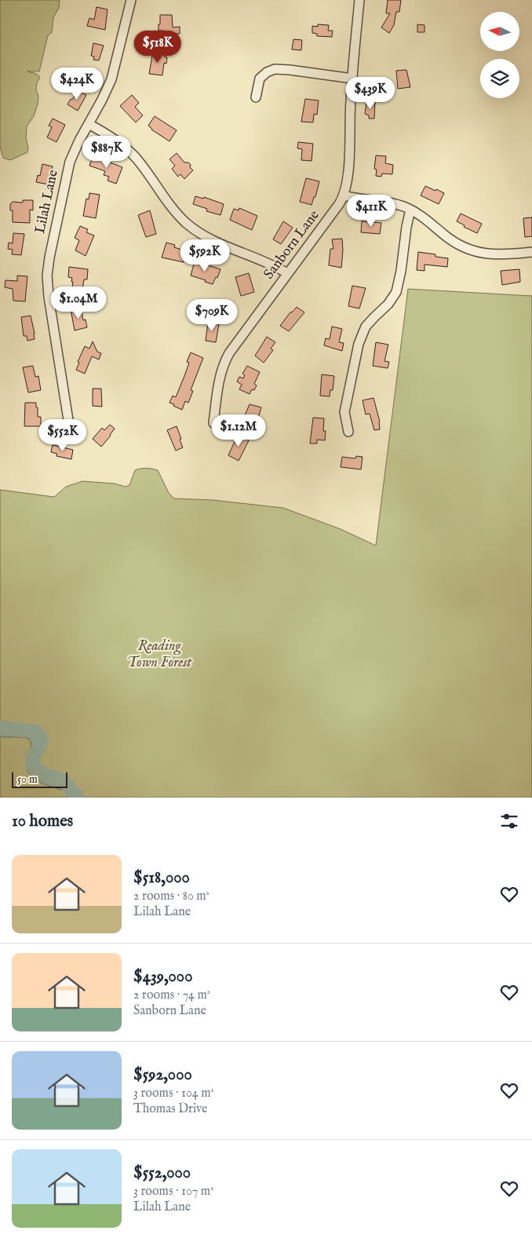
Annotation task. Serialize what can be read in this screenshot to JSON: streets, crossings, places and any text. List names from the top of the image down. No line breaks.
{"streets":{"street":["Lilah Lane","Sanborn Lane"]},"parks":["Reading Town Forest"],"scale_bar":"50 m","north":"left","page":{"price":["$518K","$424K","$439K","$887K","$411K","$592K","$1.04M","$709K","$1.12M","$552K"],"scale":"50 m","heading":"10 homes","list":[{"name":"$518,000","note":"2 rooms · 80 m² · Lilah Lane"},{"name":"$439,000","note":"2 rooms · 74 m² · Sanborn Lane"},{"name":"$592,000","note":"3 rooms · 104 m² · Thomas Drive"},{"name":"$552,000","note":"3 rooms · 107 m² · Lilah Lane"}]}}
